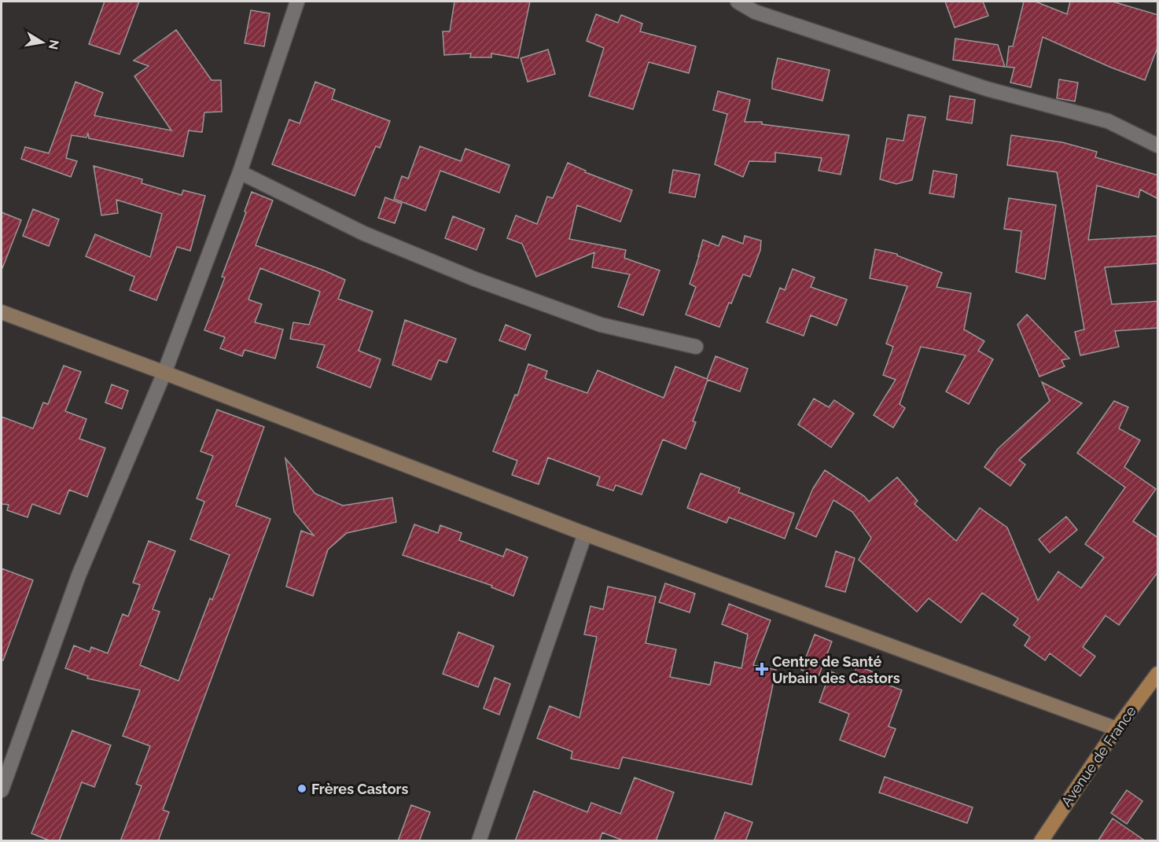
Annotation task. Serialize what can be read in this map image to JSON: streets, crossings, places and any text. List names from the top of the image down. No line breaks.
{"streets":{"main road":["Avenue de France"]},"places":{"health":["Centre de Santé Urbain des Castors"],"other":["Frères Castors"]},"north":"right"}
